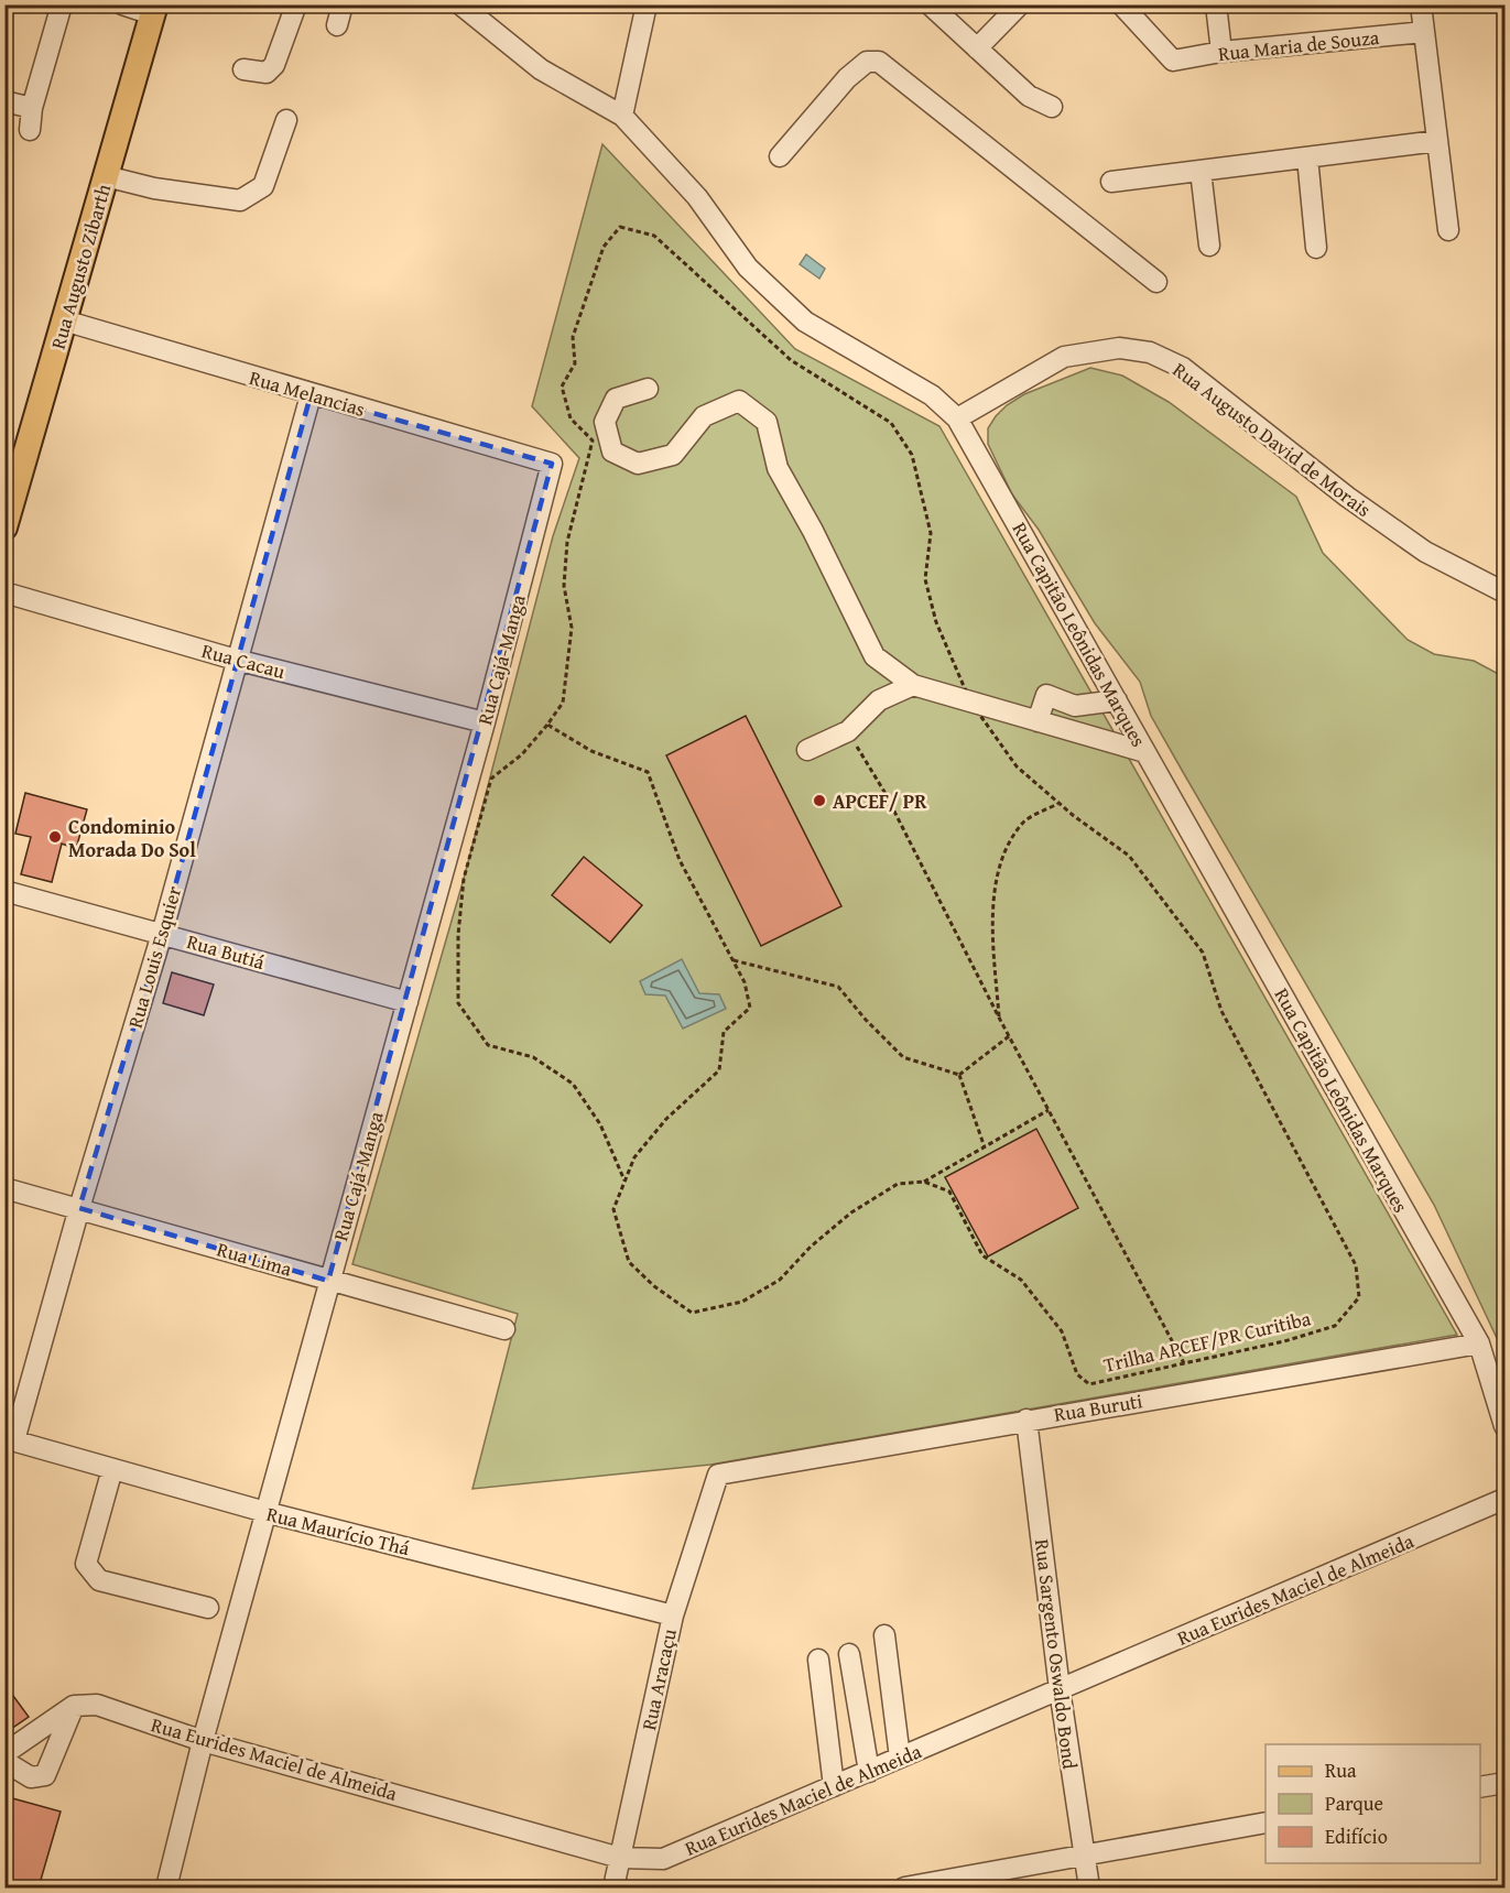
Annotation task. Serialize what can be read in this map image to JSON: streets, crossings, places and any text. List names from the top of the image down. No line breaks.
{"streets":{"main road":["Rua Augusto Zibarth"],"street":["Rua Maria de Souza","Rua Melancias","Rua Augusto David de Morais","Rua Capitão Leônidas Marques","Rua Cajá-Manga","Rua Cacau","Rua Butiá","Rua Louis Esquier","Rua Lima","Rua Buruti","Rua Maurício Thá","Rua Eurides Maciel de Almeida","Rua Sargento Oswaldo Bond","Rua Aracaçu"],"path":["Trilha APCEF/PR Curitiba"]},"crossings":[["Rua Augusto Zibarth","Rua Melancias"],["Rua Melancias","Rua Cajá-Manga"],["Rua Melancias","Rua Louis Esquier"],["Rua Augusto David de Morais","Rua Capitão Leônidas Marques"],["Rua Capitão Leônidas Marques","Rua Buruti"],["Rua Cajá-Manga","Rua Cacau"],["Rua Cajá-Manga","Rua Butiá"],["Rua Cajá-Manga","Rua Lima"],["Rua Cajá-Manga","Rua Maurício Thá"],["Rua Cajá-Manga","Rua Eurides Maciel de Almeida"],["Rua Cacau","Rua Louis Esquier"],["Rua Butiá","Rua Louis Esquier"],["Rua Louis Esquier","Rua Lima"],["Rua Louis Esquier","Rua Maurício Thá"],["Rua Buruti","Rua Sargento Oswaldo Bond"],["Rua Buruti","Rua Aracaçu"],["Rua Maurício Thá","Rua Aracaçu"],["Rua Eurides Maciel de Almeida","Rua Sargento Oswaldo Bond"],["Rua Eurides Maciel de Almeida","Rua Aracaçu"]],"places":["APCEF/ PR","Condominio Morada Do Sol"],"legend":["Rua","Parque","Edifício"]}
